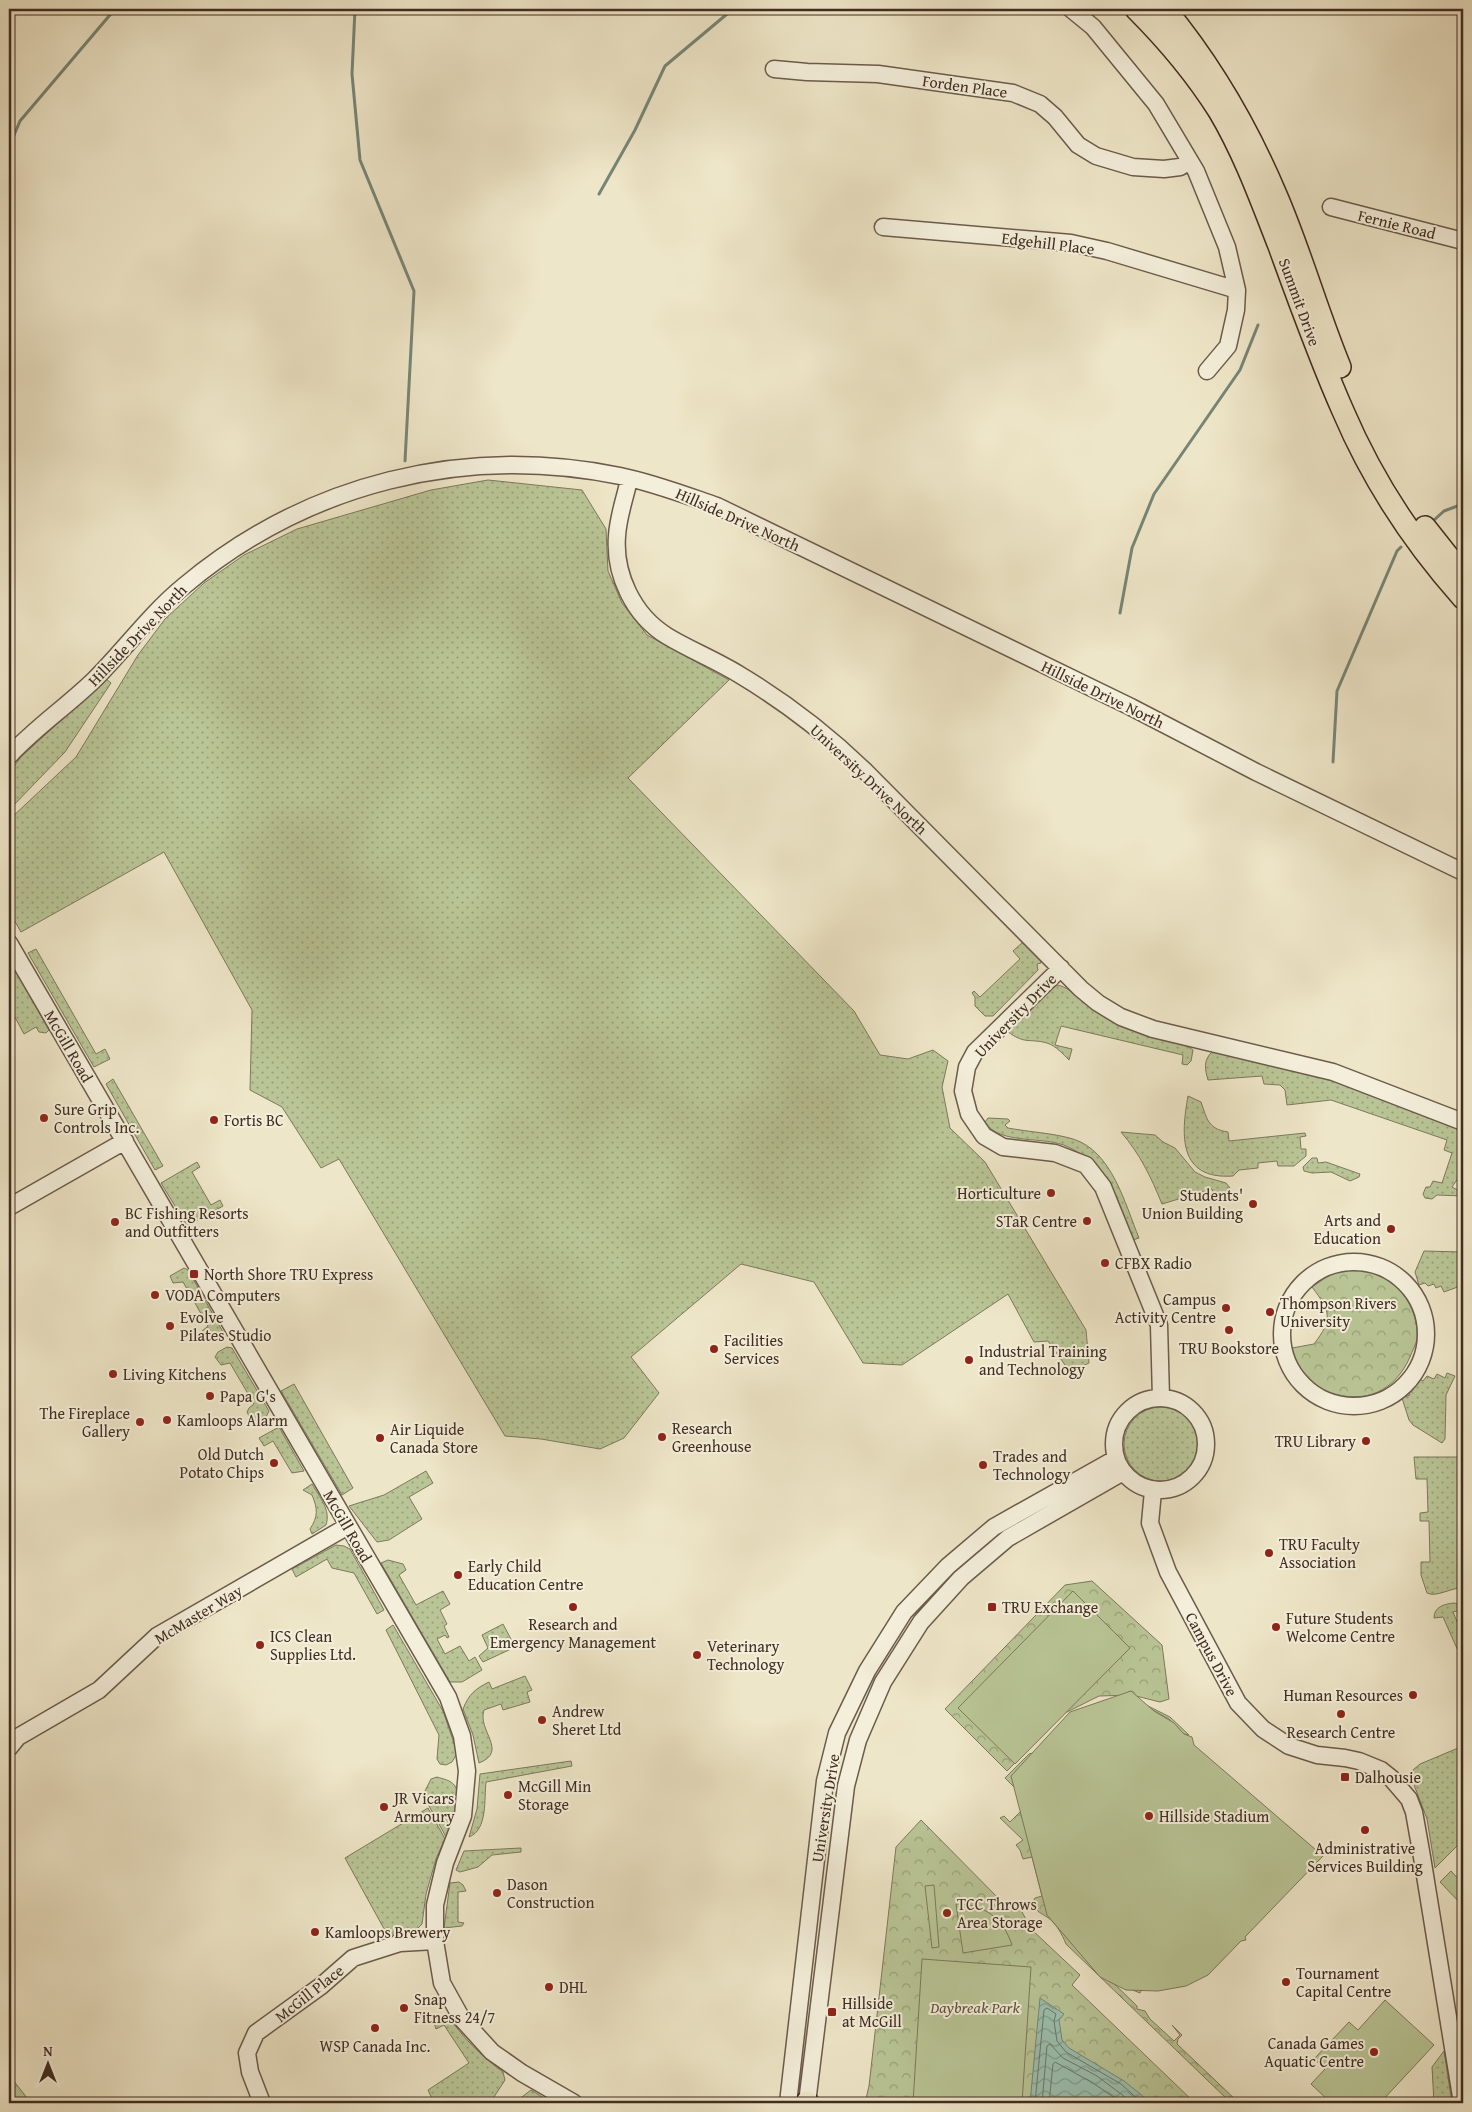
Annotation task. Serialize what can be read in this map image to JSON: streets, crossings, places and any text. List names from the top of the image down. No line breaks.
{"streets":{"main road":["Summit Drive"],"street":["Forden Place","Fernie Road","Edgehill Place","Hillside Drive North","University Drive North","University Drive","McGill Road","McMaster Way","Campus Drive","McGill Place"]},"crossings":[["University Drive North","University Drive"],["University Drive","Campus Drive"],["McGill Road","McMaster Way"],["McGill Road","McGill Place"]],"parks":["Daybreak Park"],"places":{"other":["Sure Grip Controls Inc.","Fortis BC","Horticulture","Students' Union Building","STaR Centre","BC Fishing Resorts and Outfitters","Arts and Education","CFBX Radio","VODA Computers","Campus Activity Centre","Thompson Rivers University","Evolve Pilates Studio","TRU Bookstore","Facilities Services","Industrial Training and Technology","Living Kitchens","Papa G's","Kamloops Alarm","The Fireplace Gallery","Research Greenhouse","Air Liquide Canada Store","TRU Library","Old Dutch Potato Chips","Trades and Technology","TRU Faculty Association","Early Child Education Centre","Research and Emergency Management","Future Students Welcome Centre","ICS Clean Supplies Ltd.","Veterinary Technology","Human Resources","Research Centre","Andrew Sheret Ltd","McGill Min Storage","JR Vicars Armoury","Hillside Stadium","Administrative Services Building","Dason Construction","TCC Throws Area Storage","Kamloops Brewery","Tournament Capital Centre","DHL","Snap Fitness 24/7","WSP Canada Inc.","Canada Games Aquatic Centre"],"transit":["North Shore TRU Express","TRU Exchange","Dalhousie","Hillside at McGill"]},"north":"top"}
